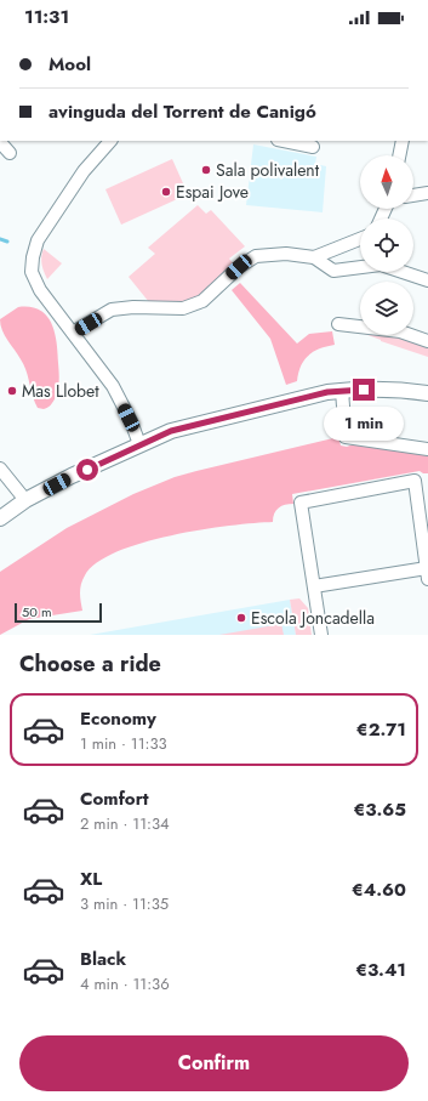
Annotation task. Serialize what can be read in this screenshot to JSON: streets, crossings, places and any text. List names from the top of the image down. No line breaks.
{"places":["Sala polivalent","Espai Jove","Mas Llobet","Escola Joncadella"],"scale_bar":"50 m","north":"top","page":{"status":"11:31","banner":["Mool","avinguda del Torrent de Canigó"],"bubble":"1 min","scale":"50 m","heading":"Choose a ride","list":[{"name":"Economy","note":"1 min · 11:33","value":"€2.71"},{"name":"Comfort","note":"2 min · 11:34","value":"€3.65"},{"name":"XL","note":"3 min · 11:35","value":"€4.60"},{"name":"Black","note":"4 min · 11:36","value":"€3.41"}],"buttons":"Confirm"}}
